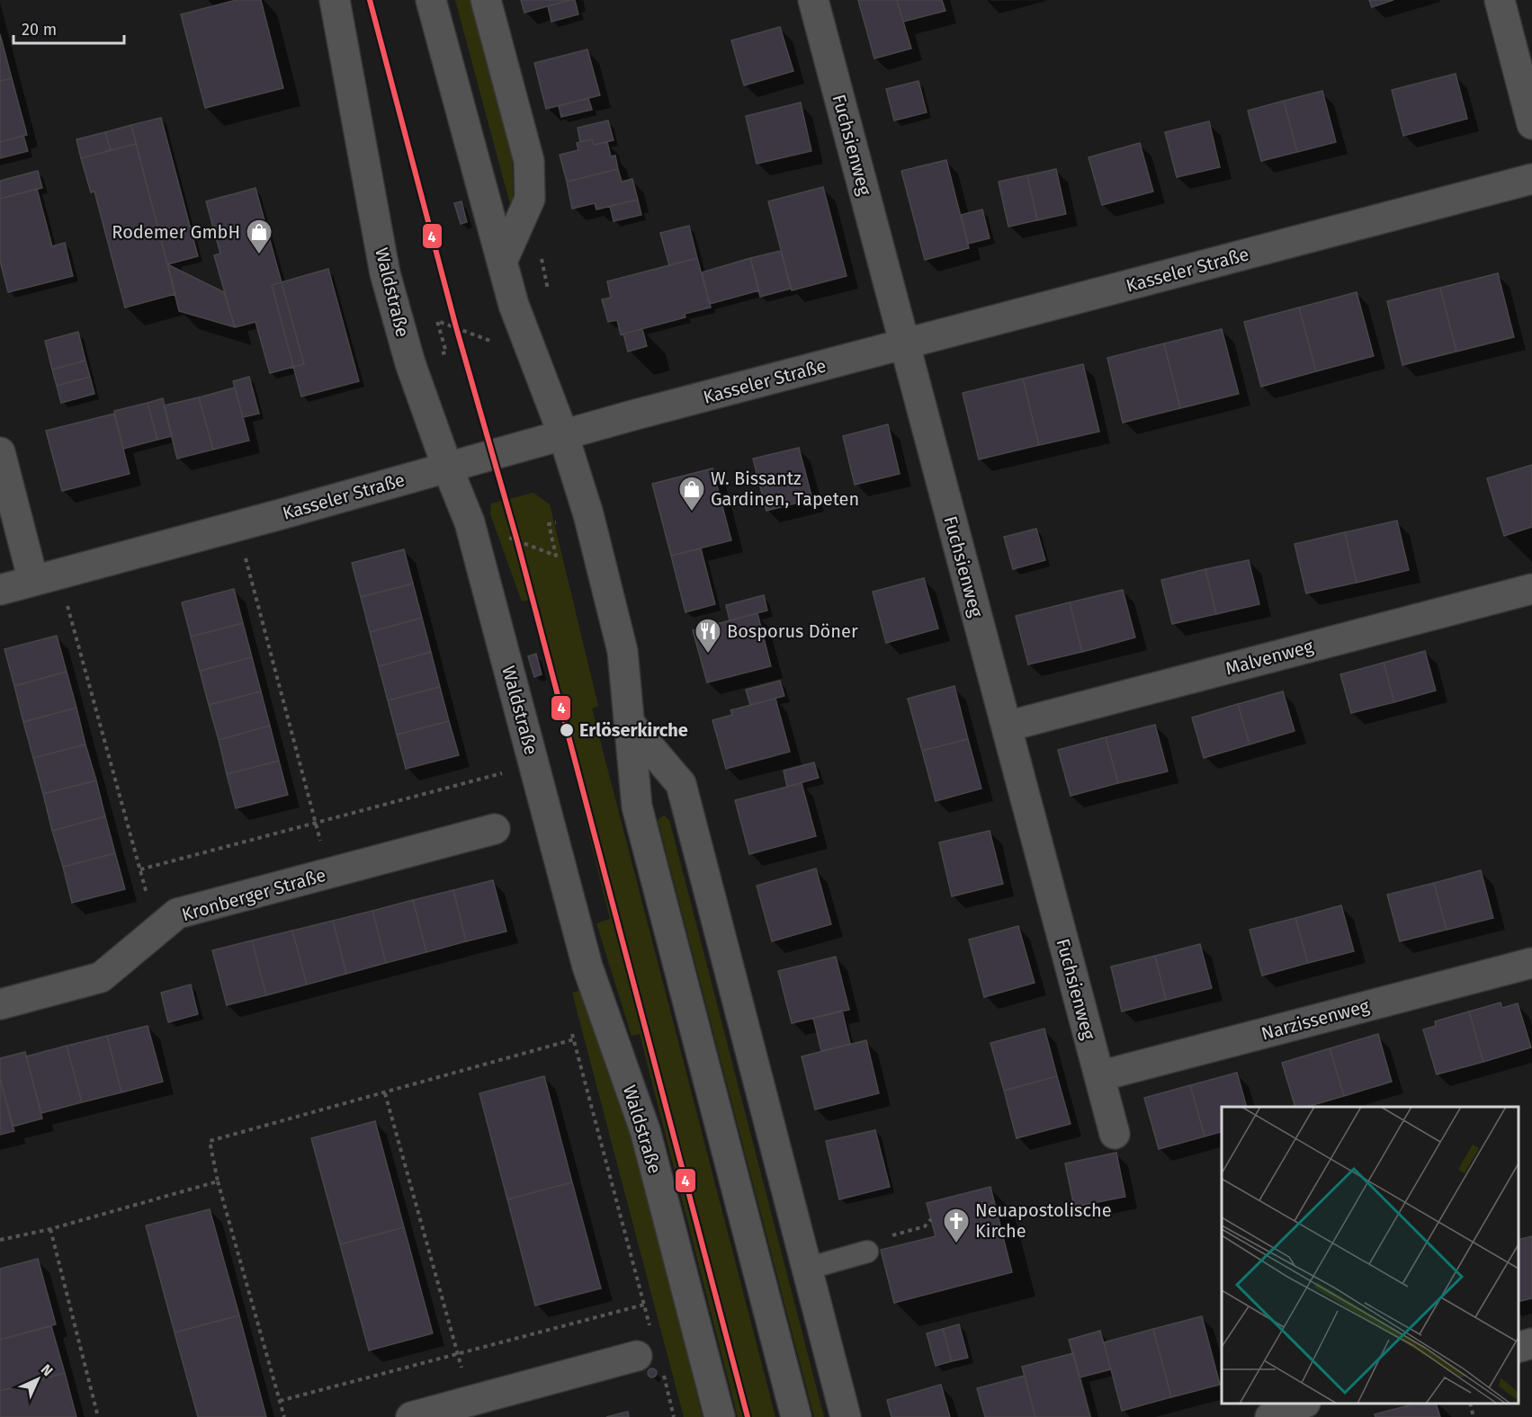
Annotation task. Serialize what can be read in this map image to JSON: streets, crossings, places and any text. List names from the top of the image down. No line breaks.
{"streets":{"street":["Fuchsienweg","Kasseler Straße","Waldstraße","Malvenweg","Kronberger Straße","Narzissenweg"]},"crossings":[["Fuchsienweg","Kasseler Straße"],["Fuchsienweg","Malvenweg"],["Fuchsienweg","Narzissenweg"],["Kasseler Straße","Waldstraße"]],"places":{"shop":["Rodemer GmbH","W. Bissantz Gardinen, Tapeten"],"restaurant":["Bosporus Döner"],"other":["Erlöserkirche"],"church":["Neuapostolische Kirche"]},"lines":["transit line 4"],"scale_bar":"20 m","north":"top right"}
